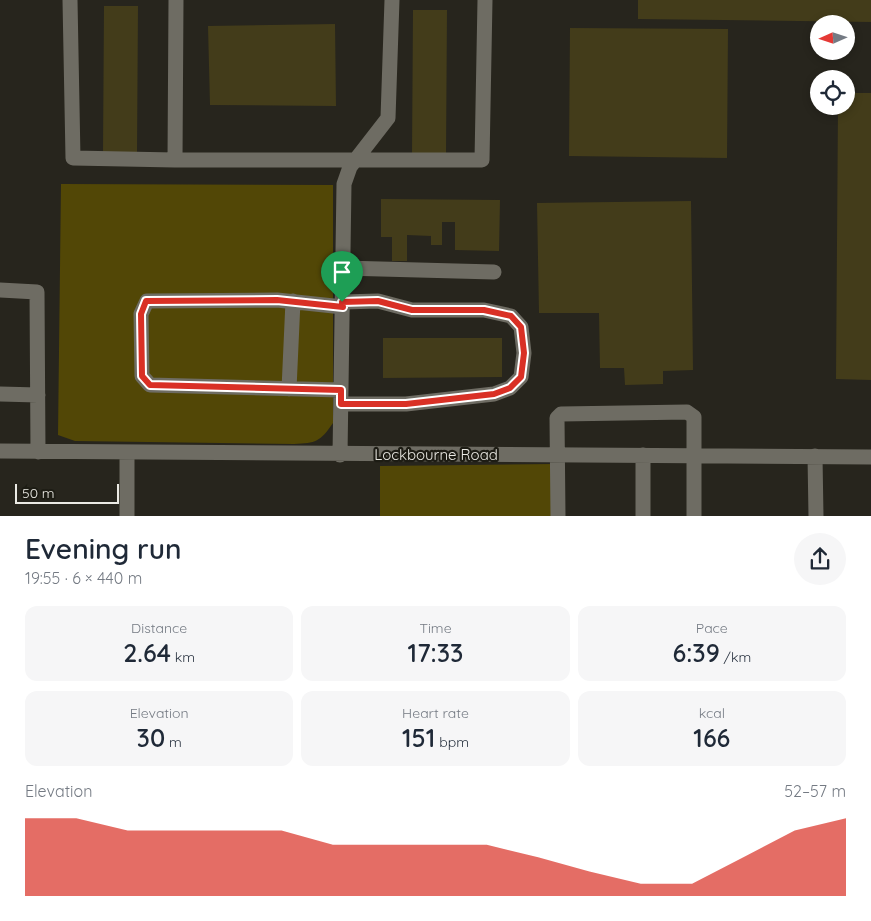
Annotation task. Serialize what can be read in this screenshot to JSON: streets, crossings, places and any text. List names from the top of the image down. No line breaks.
{"streets":{"street":["Lockbourne Road"]},"scale_bar":"50 m","north":"left","page":{"scale":"50 m","heading":["Evening run","19:55 · 6 × 440 m"],"stats":[["Distance","2.64 km"],["Time","17:33"],["Pace","6:39 /km"],["Elevation","30 m"],["Heart rate","151 bpm"],["kcal","166"]],"chart":["Elevation","52–57 m"]}}
